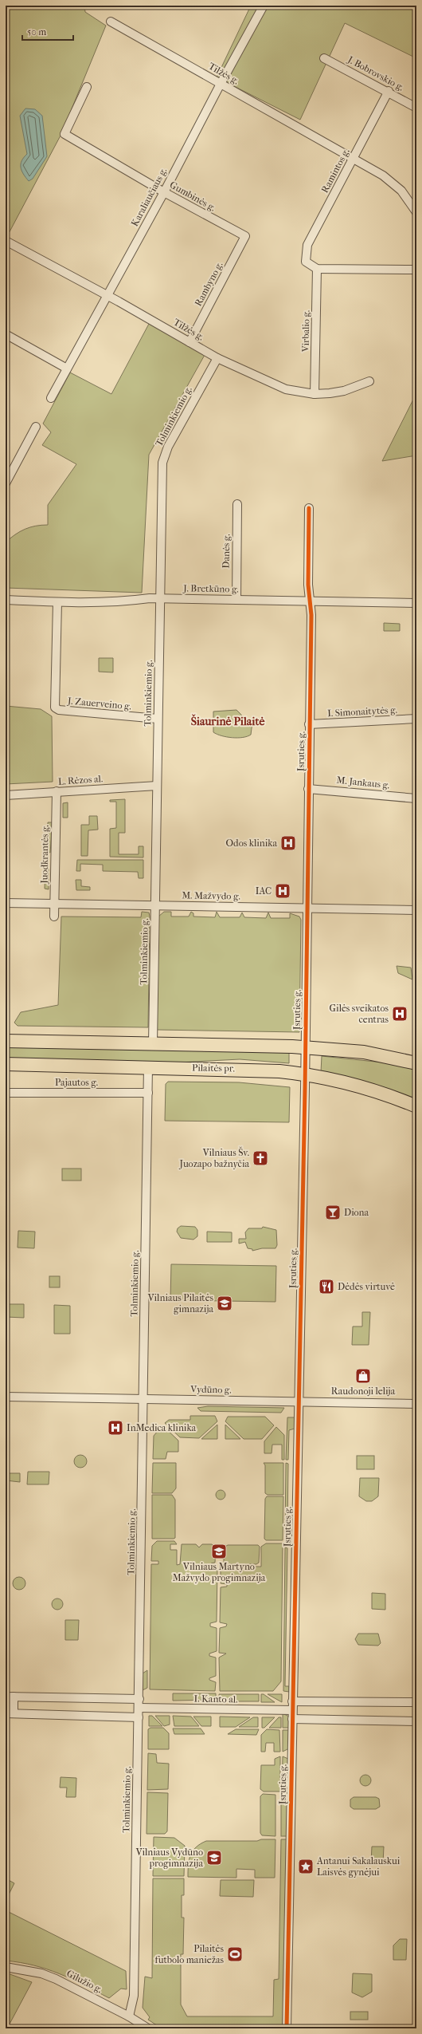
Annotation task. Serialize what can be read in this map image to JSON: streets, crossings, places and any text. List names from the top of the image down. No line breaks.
{"streets":{"main road":["Pilaitės pr."],"street":["Tilžės g.","J. Bobrovskio g.","Ramintos g.","Gumbinės g.","Karaliaučiaus g.","Rambyno g.","Virbalio g.","Tolminkiemio g.","Danės g.","J. Bretkūno g.","J. Zauerveino g.","I. Simonaitytės g.","Įsruties g.","L. Rėzos al.","M. Jankaus g.","Juodkrantės g.","M. Mažvydo g.","Pajautos g.","Vydūno g.","I. Kanto al.","Gilužio g."]},"crossings":[["Tilžės g.","Ramintos g."],["Tilžės g.","Karaliaučiaus g."],["Tilžės g.","Rambyno g."],["Tilžės g.","Virbalio g."],["Tilžės g.","Tolminkiemio g."],["J. Bobrovskio g.","Ramintos g."],["Ramintos g.","Virbalio g."],["Gumbinės g.","Karaliaučiaus g."],["Gumbinės g.","Rambyno g."],["Tolminkiemio g.","J. Bretkūno g."],["Tolminkiemio g.","J. Zauerveino g."],["Tolminkiemio g.","L. Rėzos al."],["Tolminkiemio g.","M. Mažvydo g."],["Tolminkiemio g.","Pilaitės pr."],["Tolminkiemio g.","Pajautos g."],["Tolminkiemio g.","Vydūno g."],["Tolminkiemio g.","I. Kanto al."],["Tolminkiemio g.","Gilužio g."],["Danės g.","J. Bretkūno g."],["J. Bretkūno g.","J. Zauerveino g."],["J. Bretkūno g.","Įsruties g."],["I. Simonaitytės g.","Įsruties g."],["Įsruties g.","M. Jankaus g."],["Įsruties g.","M. Mažvydo g."],["Įsruties g.","Pilaitės pr."],["Įsruties g.","Vydūno g."],["Įsruties g.","I. Kanto al."],["L. Rėzos al.","Juodkrantės g."],["Juodkrantės g.","M. Mažvydo g."]],"districts":["Šiaurinė Pilaitė"],"places":{"hospital":["Odos klinika","IAC","Gilės sveikatos centras","InMedica klinika"],"church":["Vilniaus Šv. Juozapo bažnyčia"],"bar":["Diona"],"restaurant":["Dėdės virtuvė"],"school or university":["Vilniaus Pilaitės gimnazija","Vilniaus Martyno Mažvydo progimnazija","Vilniaus Vydūno progimnazija"],"shop":["Raudonoji lelija"],"place":["Antanui Sakalauskui Laisvės gynėjui"],"sports":["Pilaitės futbolo maniežas"]},"scale_bar":"50 m"}
